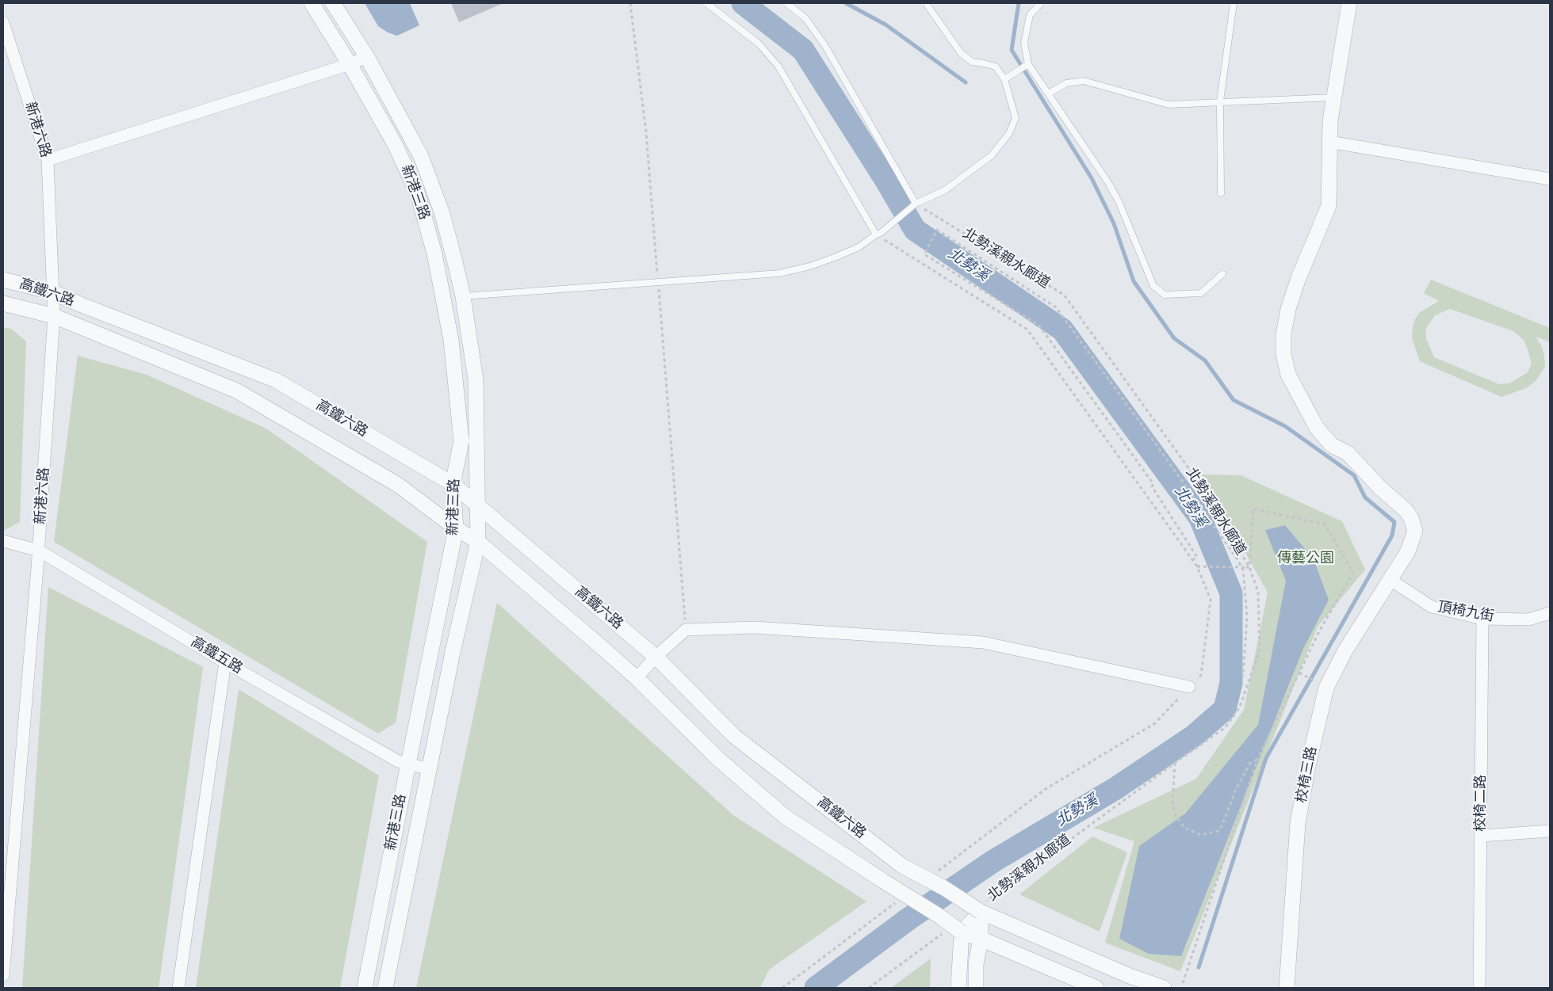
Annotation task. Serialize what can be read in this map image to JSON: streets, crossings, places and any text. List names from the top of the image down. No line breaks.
{"streets":{"street":["新港六路","新港三路","高鐵六路","頂椅九街","高鐵五路","校椅三路","校椅二路"],"path":["北勢溪親水廊道"]},"crossings":[["新港六路","高鐵六路"],["新港六路","高鐵五路"],["新港三路","高鐵六路"],["新港三路","高鐵五路"],["北勢溪親水廊道","高鐵六路"],["頂椅九街","校椅三路"],["頂椅九街","校椅二路"]],"water":["北勢溪"],"parks":["傳藝公園"]}
